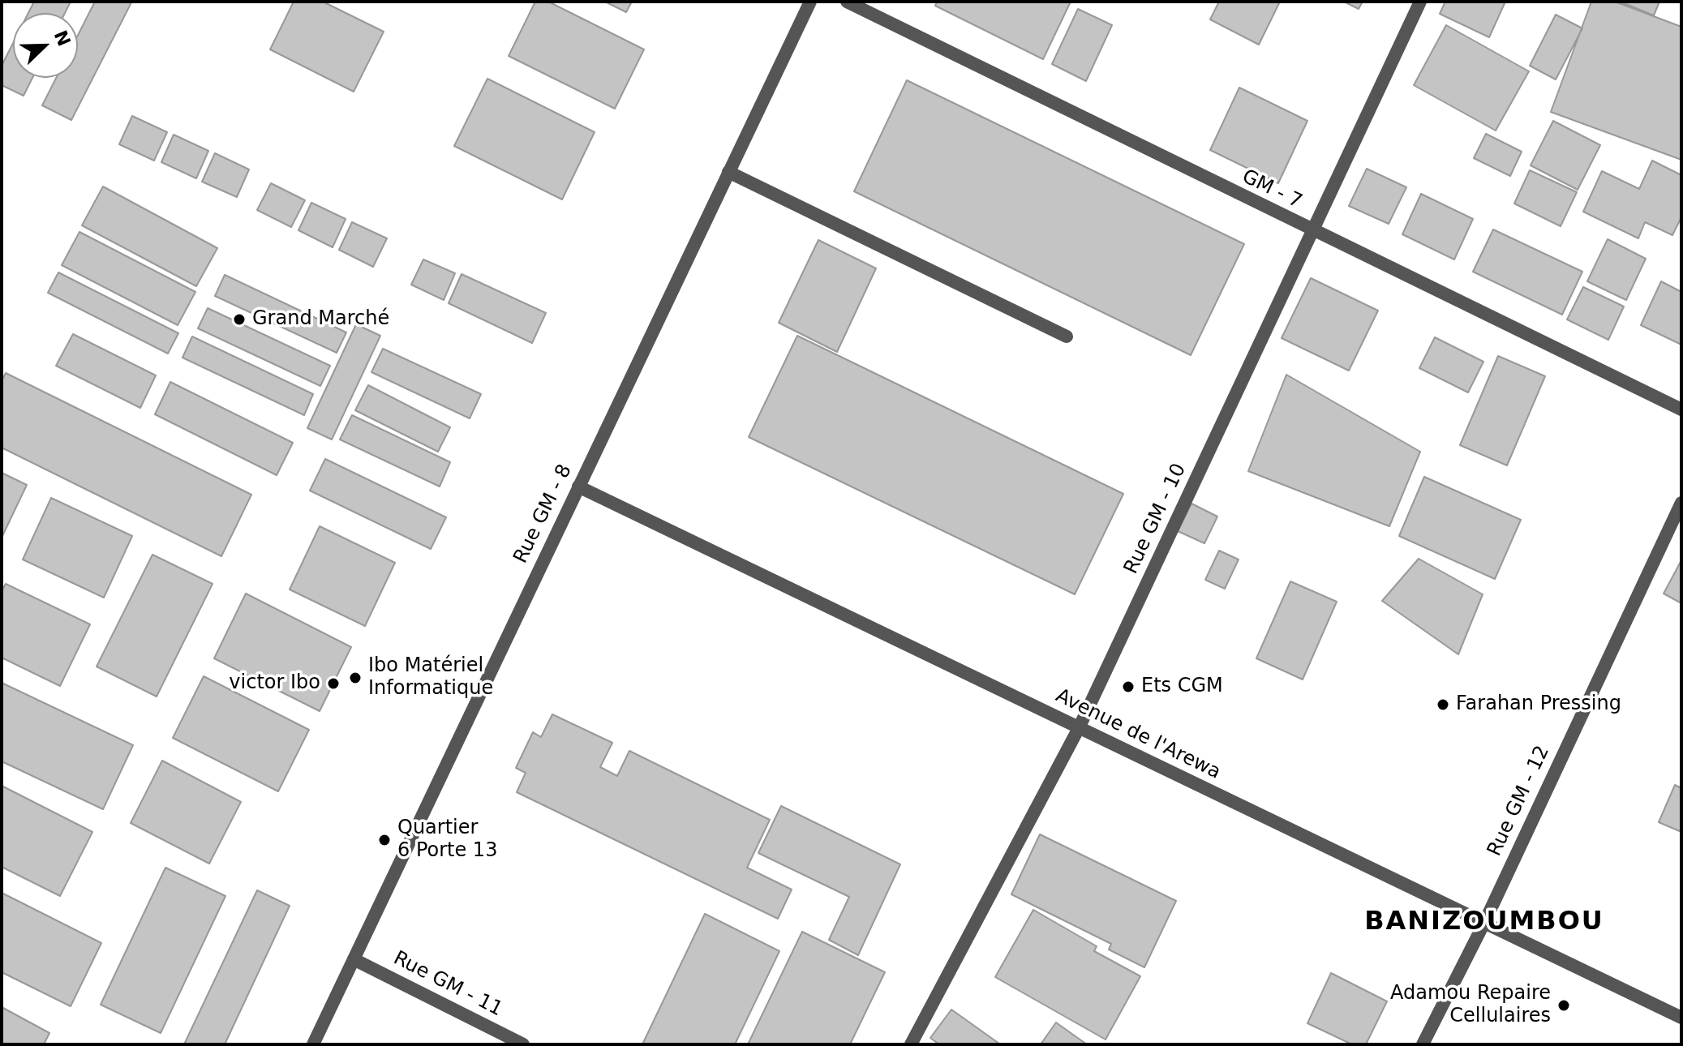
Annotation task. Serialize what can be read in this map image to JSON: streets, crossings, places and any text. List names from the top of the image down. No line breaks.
{"streets":{"street":["GM - 7","Rue GM - 8","Rue GM - 10","Avenue de l'Arewa","Rue GM - 12","Rue GM - 11"]},"crossings":[["GM - 7","Rue GM - 10"],["Rue GM - 8","Avenue de l'Arewa"],["Rue GM - 8","Rue GM - 11"],["Rue GM - 10","Avenue de l'Arewa"],["Avenue de l'Arewa","Rue GM - 12"]],"districts":["BANIZOUMBOU"],"places":["Grand Marché","Ibo Matériel Informatique","victor Ibo","Ets CGM","Farahan Pressing","Quartier 6 Porte 13","Adamou Repaire Cellulaires"],"north":"top right"}
